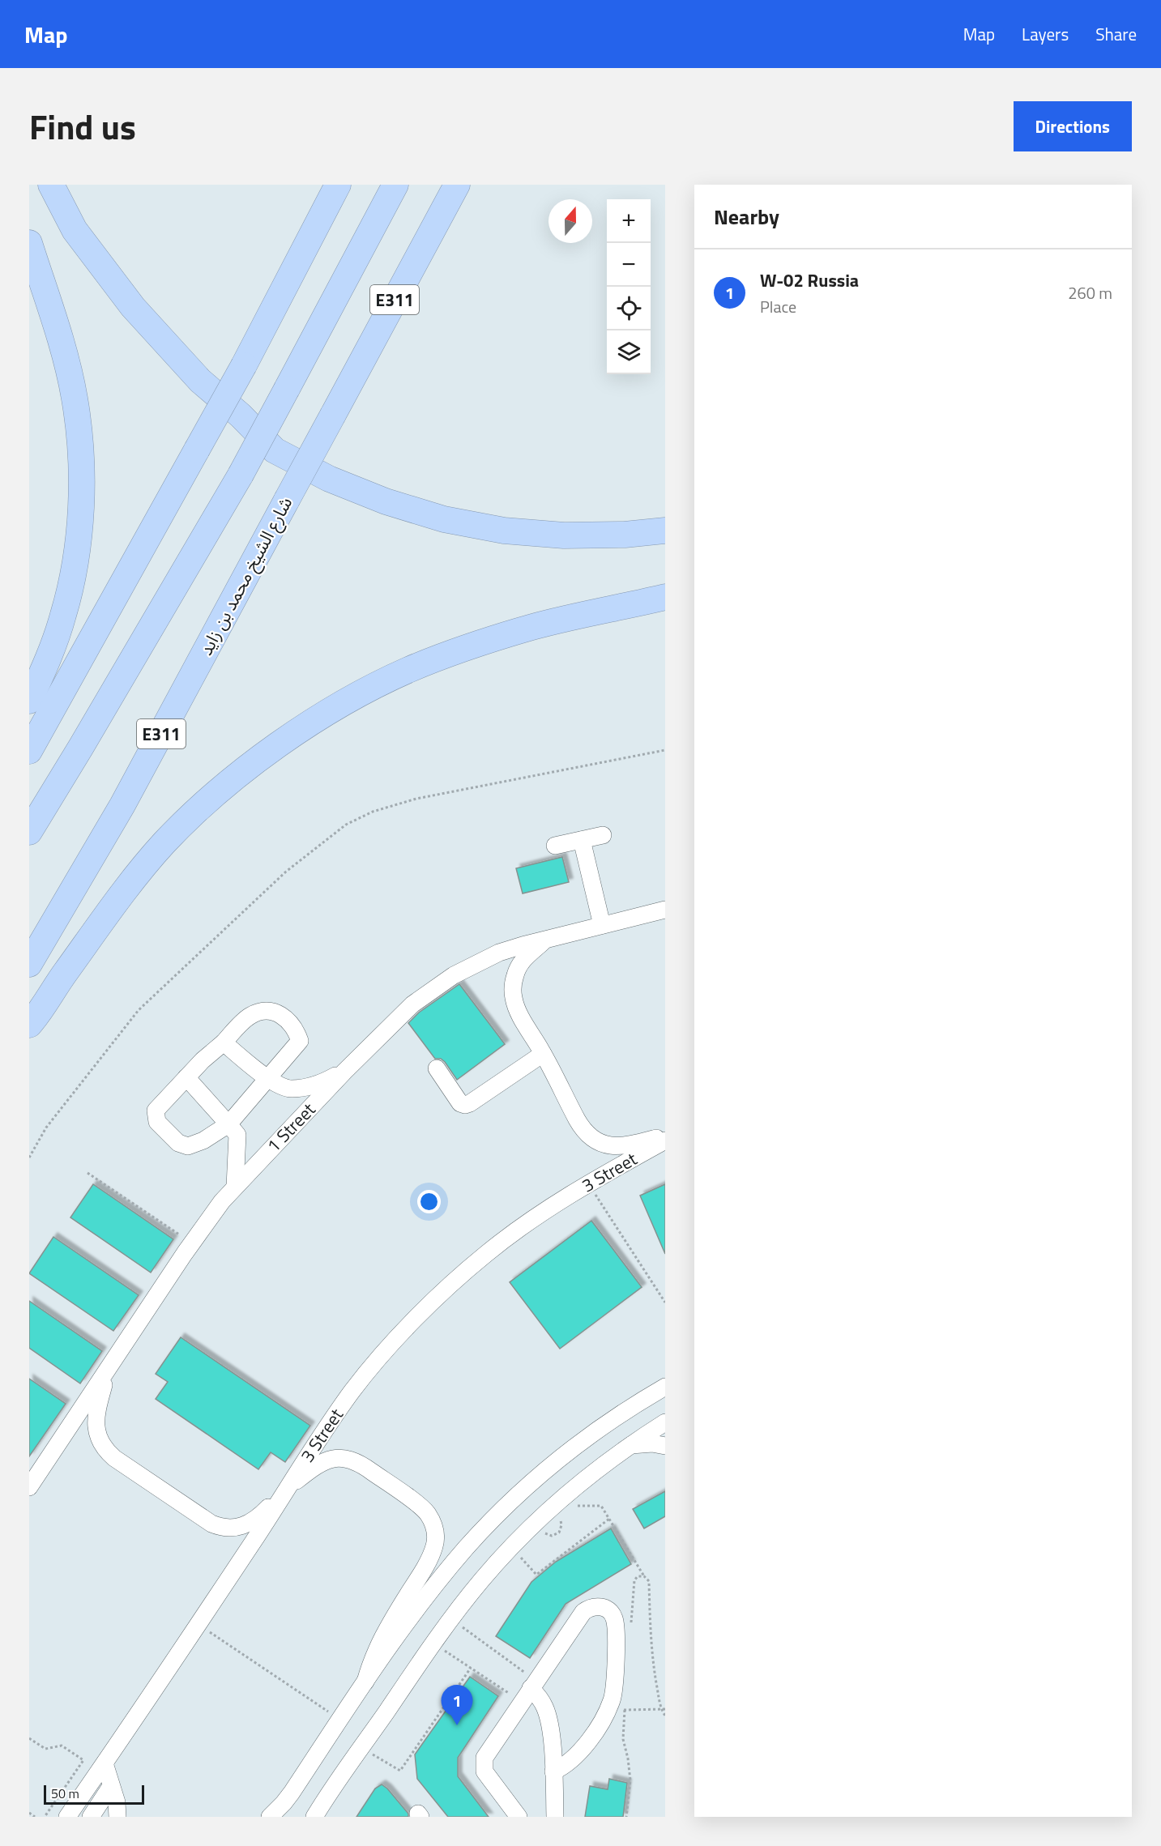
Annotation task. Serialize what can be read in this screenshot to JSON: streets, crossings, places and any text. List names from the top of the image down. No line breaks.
{"streets":{"highway":["E311","شارع الشيخ محمد بن زايد"],"street":["1 Street","3 Street"]},"scale_bar":"50 m","north":"top","page":{"header":"Map","nav":["Map","Layers","Share"],"title":"Find us","buttons":"Directions","heading":"Nearby","map_buttons":["+","−"],"list":[{"mark":"1","name":"W-02 Russia","note":"Place","value":"260 m"}],"pins":"1","scale":"50 m"}}
